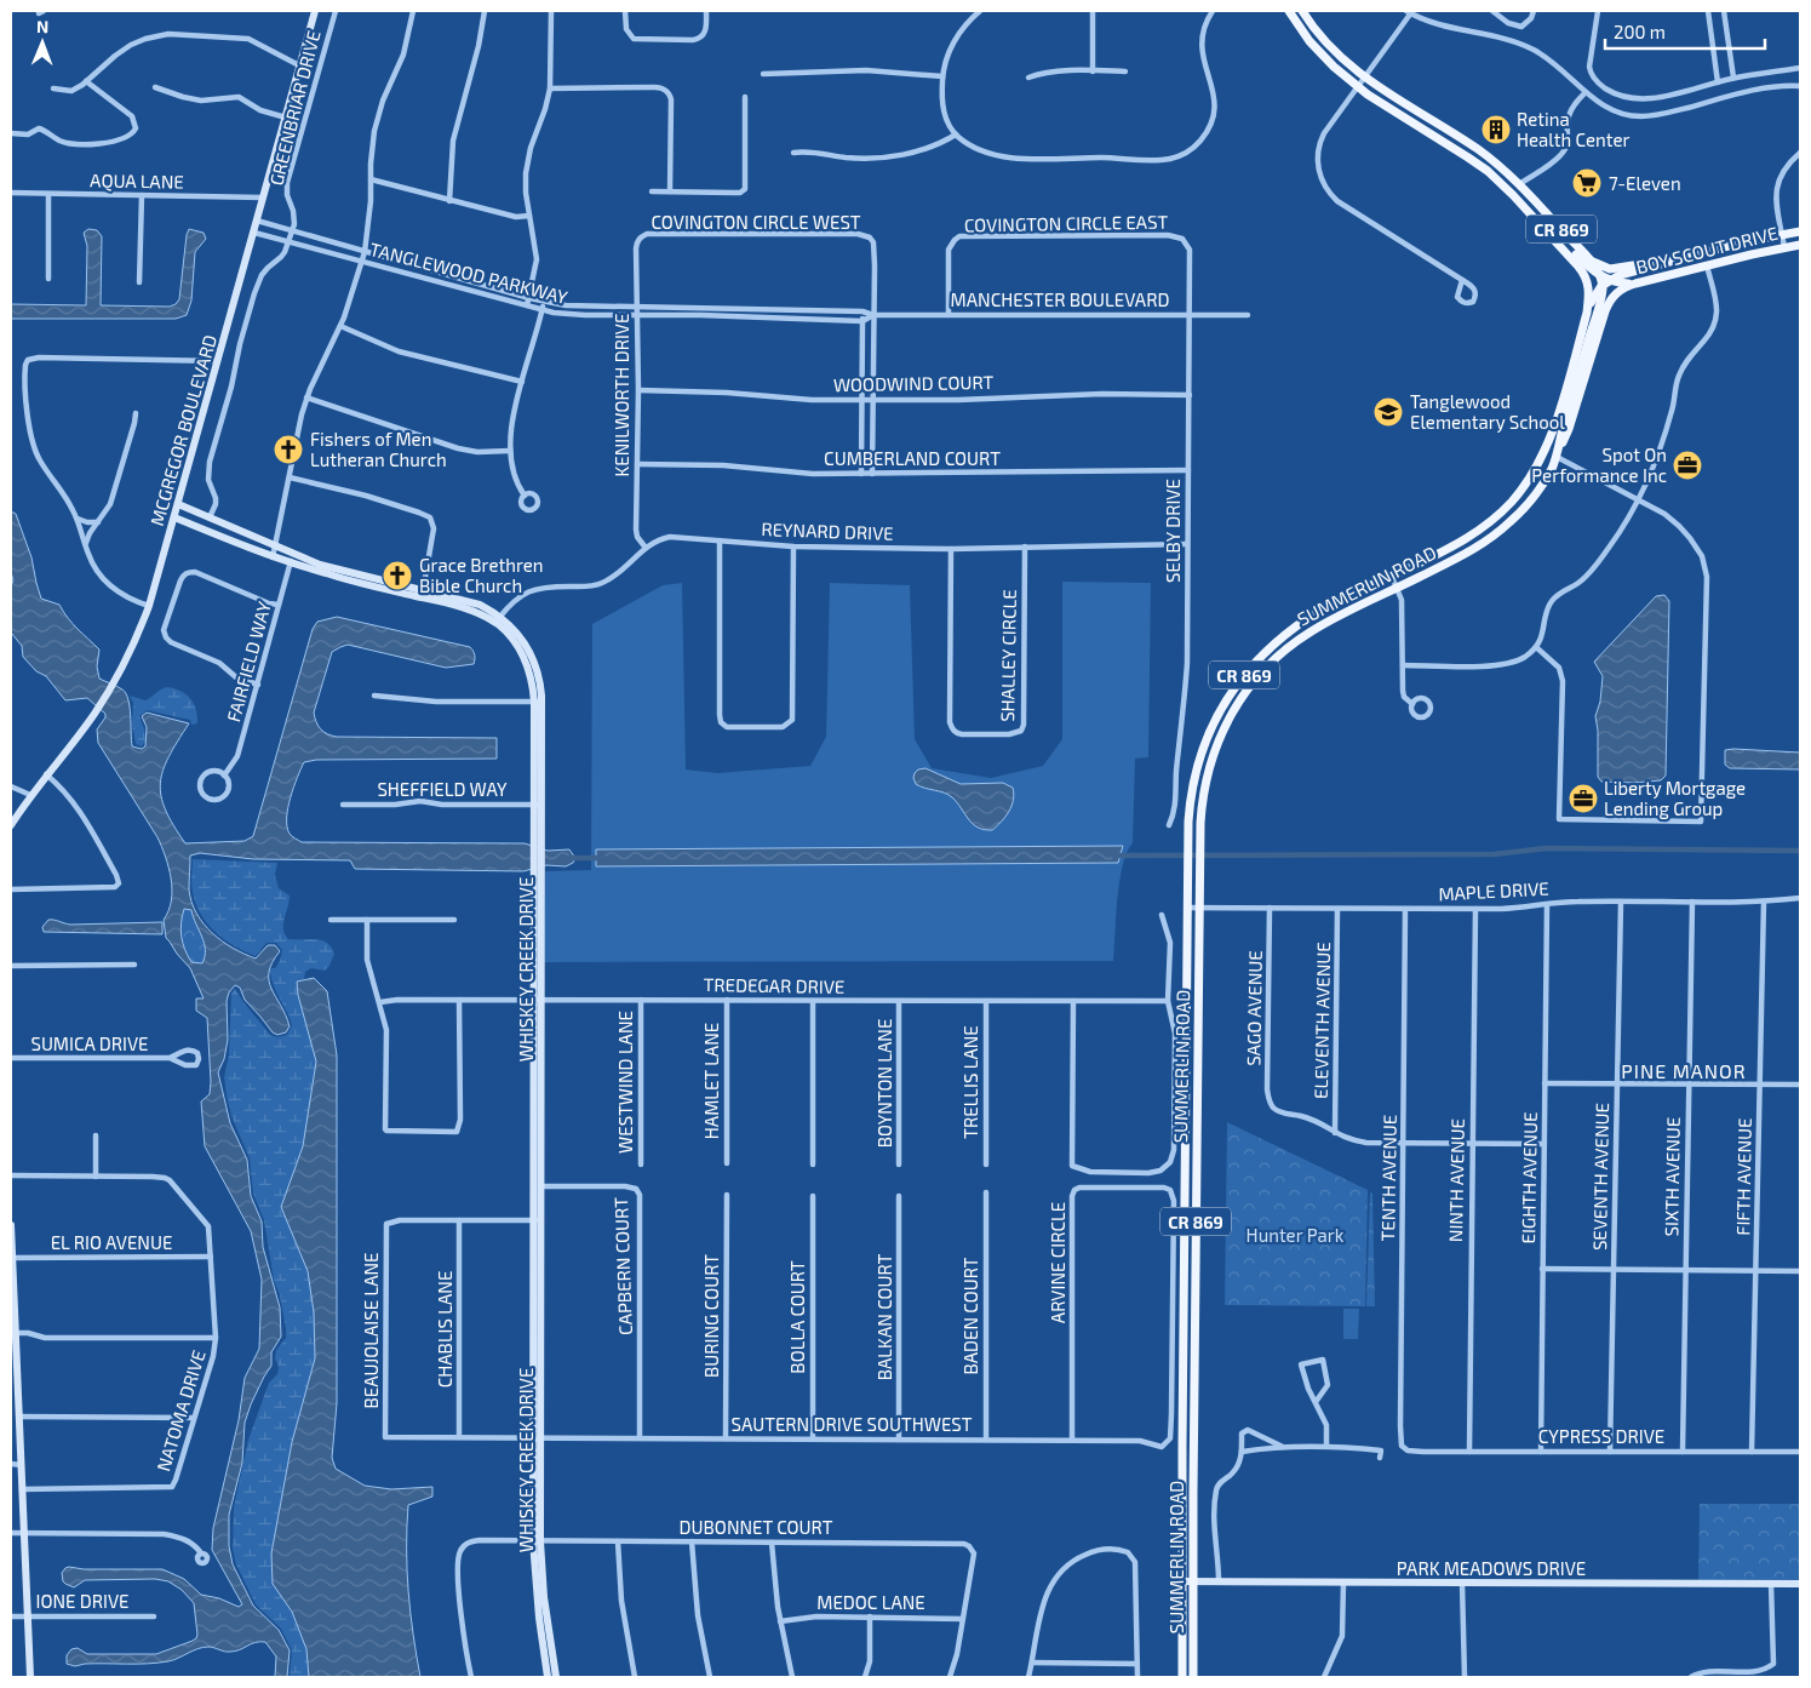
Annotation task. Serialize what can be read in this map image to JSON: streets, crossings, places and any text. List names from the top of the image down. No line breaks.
{"streets":{"main road":["CR 869","BOY SCOUT DRIVE","SUMMERLIN ROAD"],"street":["GREENBRIAR DRIVE","AQUA LANE","COVINGTON CIRCLE WEST","COVINGTON CIRCLE EAST","TANGLEWOOD PARKWAY","MANCHESTER BOULEVARD","WOODWIND COURT","KENILWORTH DRIVE","MCGREGOR BOULEVARD","CUMBERLAND COURT","REYNARD DRIVE","SELBY DRIVE","SHALLEY CIRCLE","FAIRFIELD WAY","SHEFFIELD WAY","MAPLE DRIVE","WHISKEY CREEK DRIVE","TREDEGAR DRIVE","SAGO AVENUE","ELEVENTH AVENUE","SUMICA DRIVE","HAMLET LANE","WESTWIND LANE","TRELLIS LANE","BOYNTON LANE","SEVENTH AVENUE","SIXTH AVENUE","FIFTH AVENUE","TENTH AVENUE","EIGHTH AVENUE","NINTH AVENUE","EL RIO AVENUE","ARVINE CIRCLE","CAPBERN COURT","BURING COURT","BADEN COURT","BOLLA COURT","BALKAN COURT","CHABLIS LANE","BEAUJOLAISE LANE","NATOMA DRIVE","SAUTERN DRIVE SOUTHWEST","CYPRESS DRIVE","DUBONNET COURT","PARK MEADOWS DRIVE","IONE DRIVE","MEDOC LANE"]},"crossings":[["GREENBRIAR DRIVE","TANGLEWOOD PARKWAY"],["GREENBRIAR DRIVE","WHISKEY CREEK DRIVE"],["AQUA LANE","MCGREGOR BOULEVARD"],["COVINGTON CIRCLE WEST","TANGLEWOOD PARKWAY"],["COVINGTON CIRCLE WEST","MANCHESTER BOULEVARD"],["COVINGTON CIRCLE WEST","KENILWORTH DRIVE"],["COVINGTON CIRCLE EAST","MANCHESTER BOULEVARD"],["COVINGTON CIRCLE EAST","SELBY DRIVE"],["CR 869","BOY SCOUT DRIVE"],["CR 869","SUMMERLIN ROAD"],["BOY SCOUT DRIVE","SUMMERLIN ROAD"],["TANGLEWOOD PARKWAY","MANCHESTER BOULEVARD"],["TANGLEWOOD PARKWAY","KENILWORTH DRIVE"],["TANGLEWOOD PARKWAY","MCGREGOR BOULEVARD"],["MANCHESTER BOULEVARD","SELBY DRIVE"],["WOODWIND COURT","KENILWORTH DRIVE"],["WOODWIND COURT","SELBY DRIVE"],["KENILWORTH DRIVE","CUMBERLAND COURT"],["KENILWORTH DRIVE","REYNARD DRIVE"],["MCGREGOR BOULEVARD","WHISKEY CREEK DRIVE"],["CUMBERLAND COURT","SELBY DRIVE"],["REYNARD DRIVE","SELBY DRIVE"],["REYNARD DRIVE","SHALLEY CIRCLE"],["REYNARD DRIVE","WHISKEY CREEK DRIVE"],["SUMMERLIN ROAD","MAPLE DRIVE"],["SUMMERLIN ROAD","PARK MEADOWS DRIVE"],["FAIRFIELD WAY","WHISKEY CREEK DRIVE"],["SHEFFIELD WAY","WHISKEY CREEK DRIVE"],["MAPLE DRIVE","SAGO AVENUE"],["MAPLE DRIVE","ELEVENTH AVENUE"],["MAPLE DRIVE","SEVENTH AVENUE"],["MAPLE DRIVE","SIXTH AVENUE"],["MAPLE DRIVE","FIFTH AVENUE"],["MAPLE DRIVE","TENTH AVENUE"],["MAPLE DRIVE","EIGHTH AVENUE"],["MAPLE DRIVE","NINTH AVENUE"],["WHISKEY CREEK DRIVE","TREDEGAR DRIVE"],["WHISKEY CREEK DRIVE","CAPBERN COURT"],["WHISKEY CREEK DRIVE","SAUTERN DRIVE SOUTHWEST"],["WHISKEY CREEK DRIVE","DUBONNET COURT"],["TREDEGAR DRIVE","HAMLET LANE"],["TREDEGAR DRIVE","WESTWIND LANE"],["TREDEGAR DRIVE","TRELLIS LANE"],["TREDEGAR DRIVE","BOYNTON LANE"],["SAGO AVENUE","ELEVENTH AVENUE"],["SEVENTH AVENUE","CYPRESS DRIVE"],["SIXTH AVENUE","CYPRESS DRIVE"],["FIFTH AVENUE","CYPRESS DRIVE"],["TENTH AVENUE","CYPRESS DRIVE"],["EIGHTH AVENUE","CYPRESS DRIVE"],["NINTH AVENUE","CYPRESS DRIVE"],["EL RIO AVENUE","NATOMA DRIVE"],["ARVINE CIRCLE","SAUTERN DRIVE SOUTHWEST"],["CAPBERN COURT","SAUTERN DRIVE SOUTHWEST"],["BURING COURT","SAUTERN DRIVE SOUTHWEST"],["BADEN COURT","SAUTERN DRIVE SOUTHWEST"],["BOLLA COURT","SAUTERN DRIVE SOUTHWEST"],["BALKAN COURT","SAUTERN DRIVE SOUTHWEST"],["CHABLIS LANE","BEAUJOLAISE LANE"],["CHABLIS LANE","SAUTERN DRIVE SOUTHWEST"],["BEAUJOLAISE LANE","SAUTERN DRIVE SOUTHWEST"],["DUBONNET COURT","MEDOC LANE"]],"districts":["PINE MANOR"],"parks":["Hunter Park"],"places":{"building":["Retina Health Center"],"supermarket":["7-Eleven"],"school or university":["Tanglewood Elementary School"],"church":["Fishers of Men Lutheran Church","Grace Brethren Bible Church"],"office":["Spot On Performance Inc","Liberty Mortgage Lending Group"]},"scale_bar":"200 m","north":"top"}
